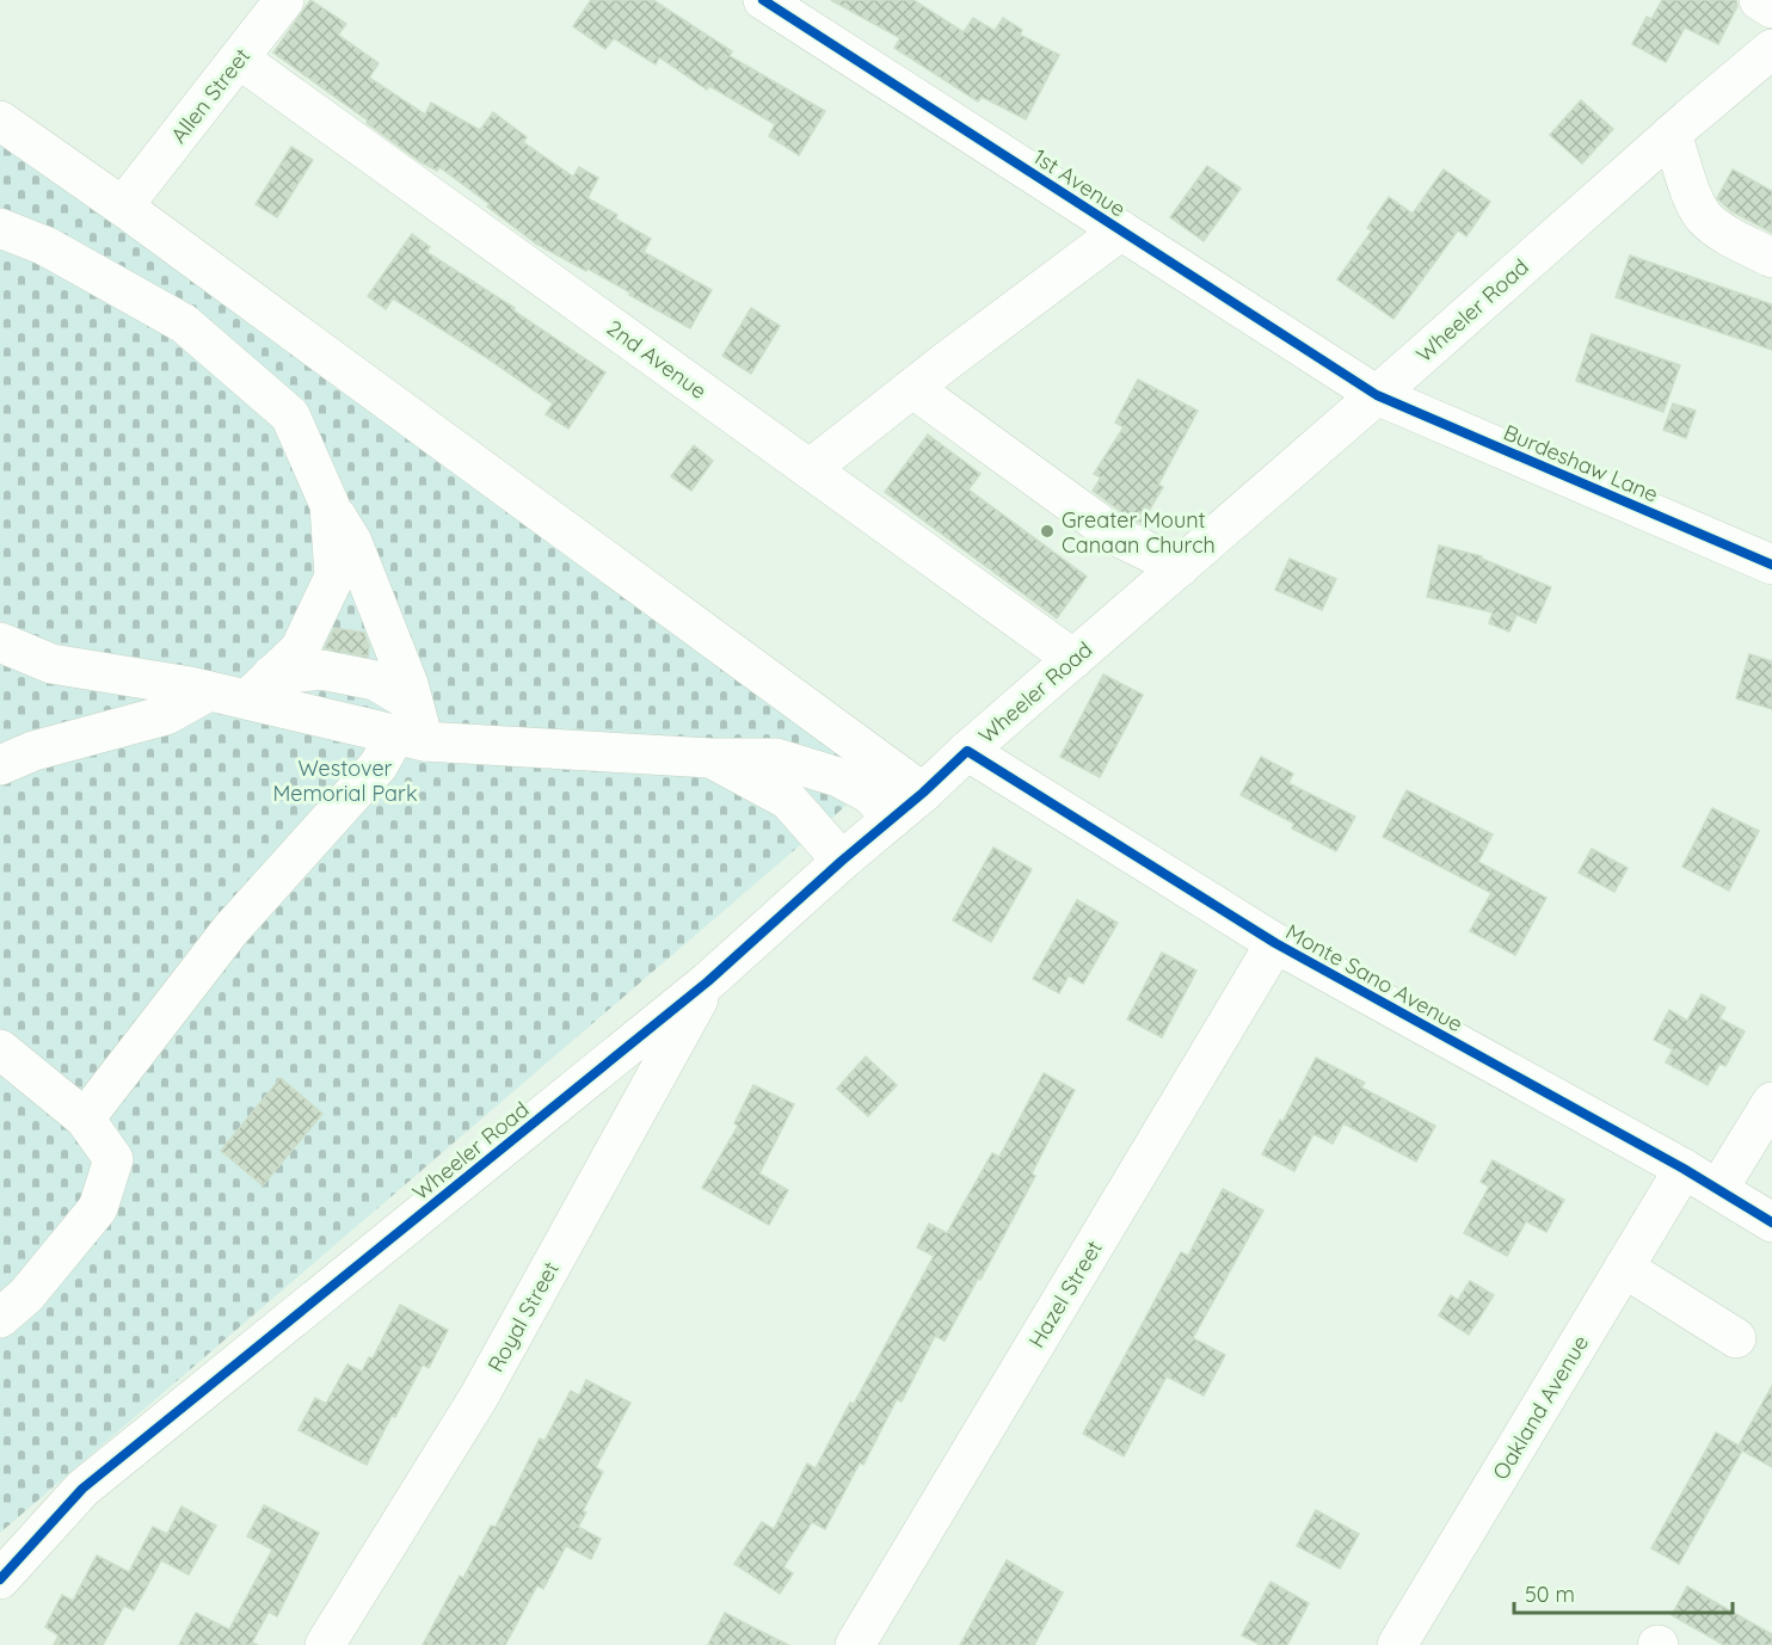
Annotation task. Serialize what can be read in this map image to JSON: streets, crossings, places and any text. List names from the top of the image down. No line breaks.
{"streets":{"street":["Allen Street","1st Avenue","Wheeler Road","2nd Avenue","Burdeshaw Lane","Monte Sano Avenue","Hazel Street","Royal Street","Oakland Avenue"]},"crossings":[["Allen Street","2nd Avenue"],["1st Avenue","Wheeler Road"],["1st Avenue","Burdeshaw Lane"],["Wheeler Road","2nd Avenue"],["Wheeler Road","Burdeshaw Lane"],["Wheeler Road","Monte Sano Avenue"],["Wheeler Road","Royal Street"],["Monte Sano Avenue","Hazel Street"],["Monte Sano Avenue","Oakland Avenue"]],"parks":["Westover Memorial Park"],"places":["Greater Mount Canaan Church"],"scale_bar":"50 m"}
